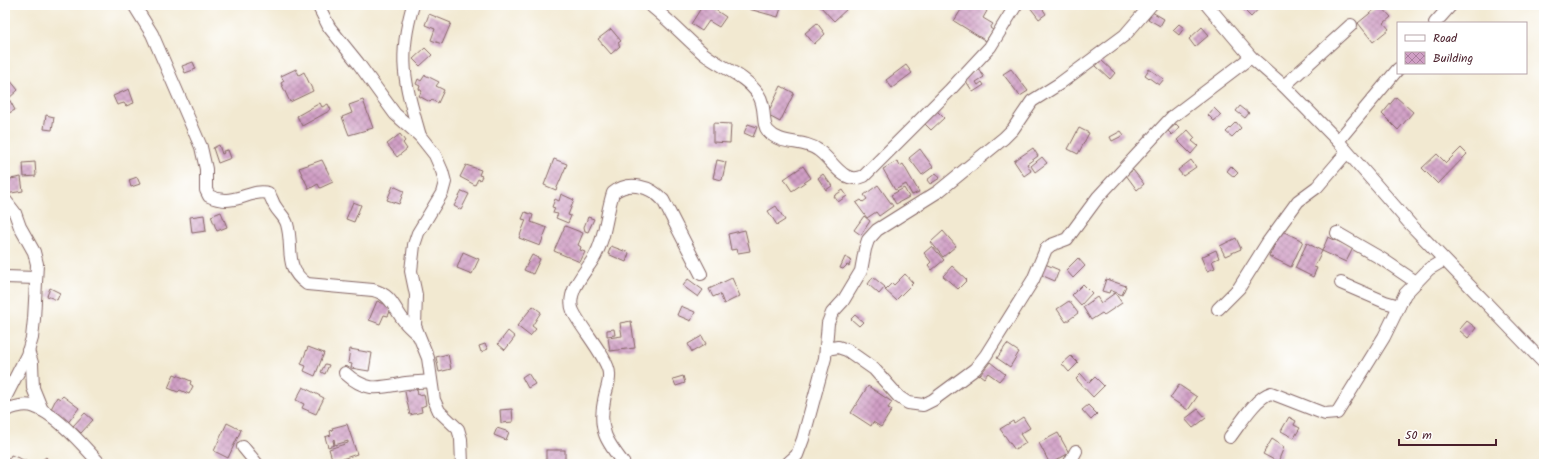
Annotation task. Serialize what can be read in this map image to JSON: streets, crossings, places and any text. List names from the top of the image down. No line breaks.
{"legend":["Road","Building"],"scale_bar":"50 m"}
